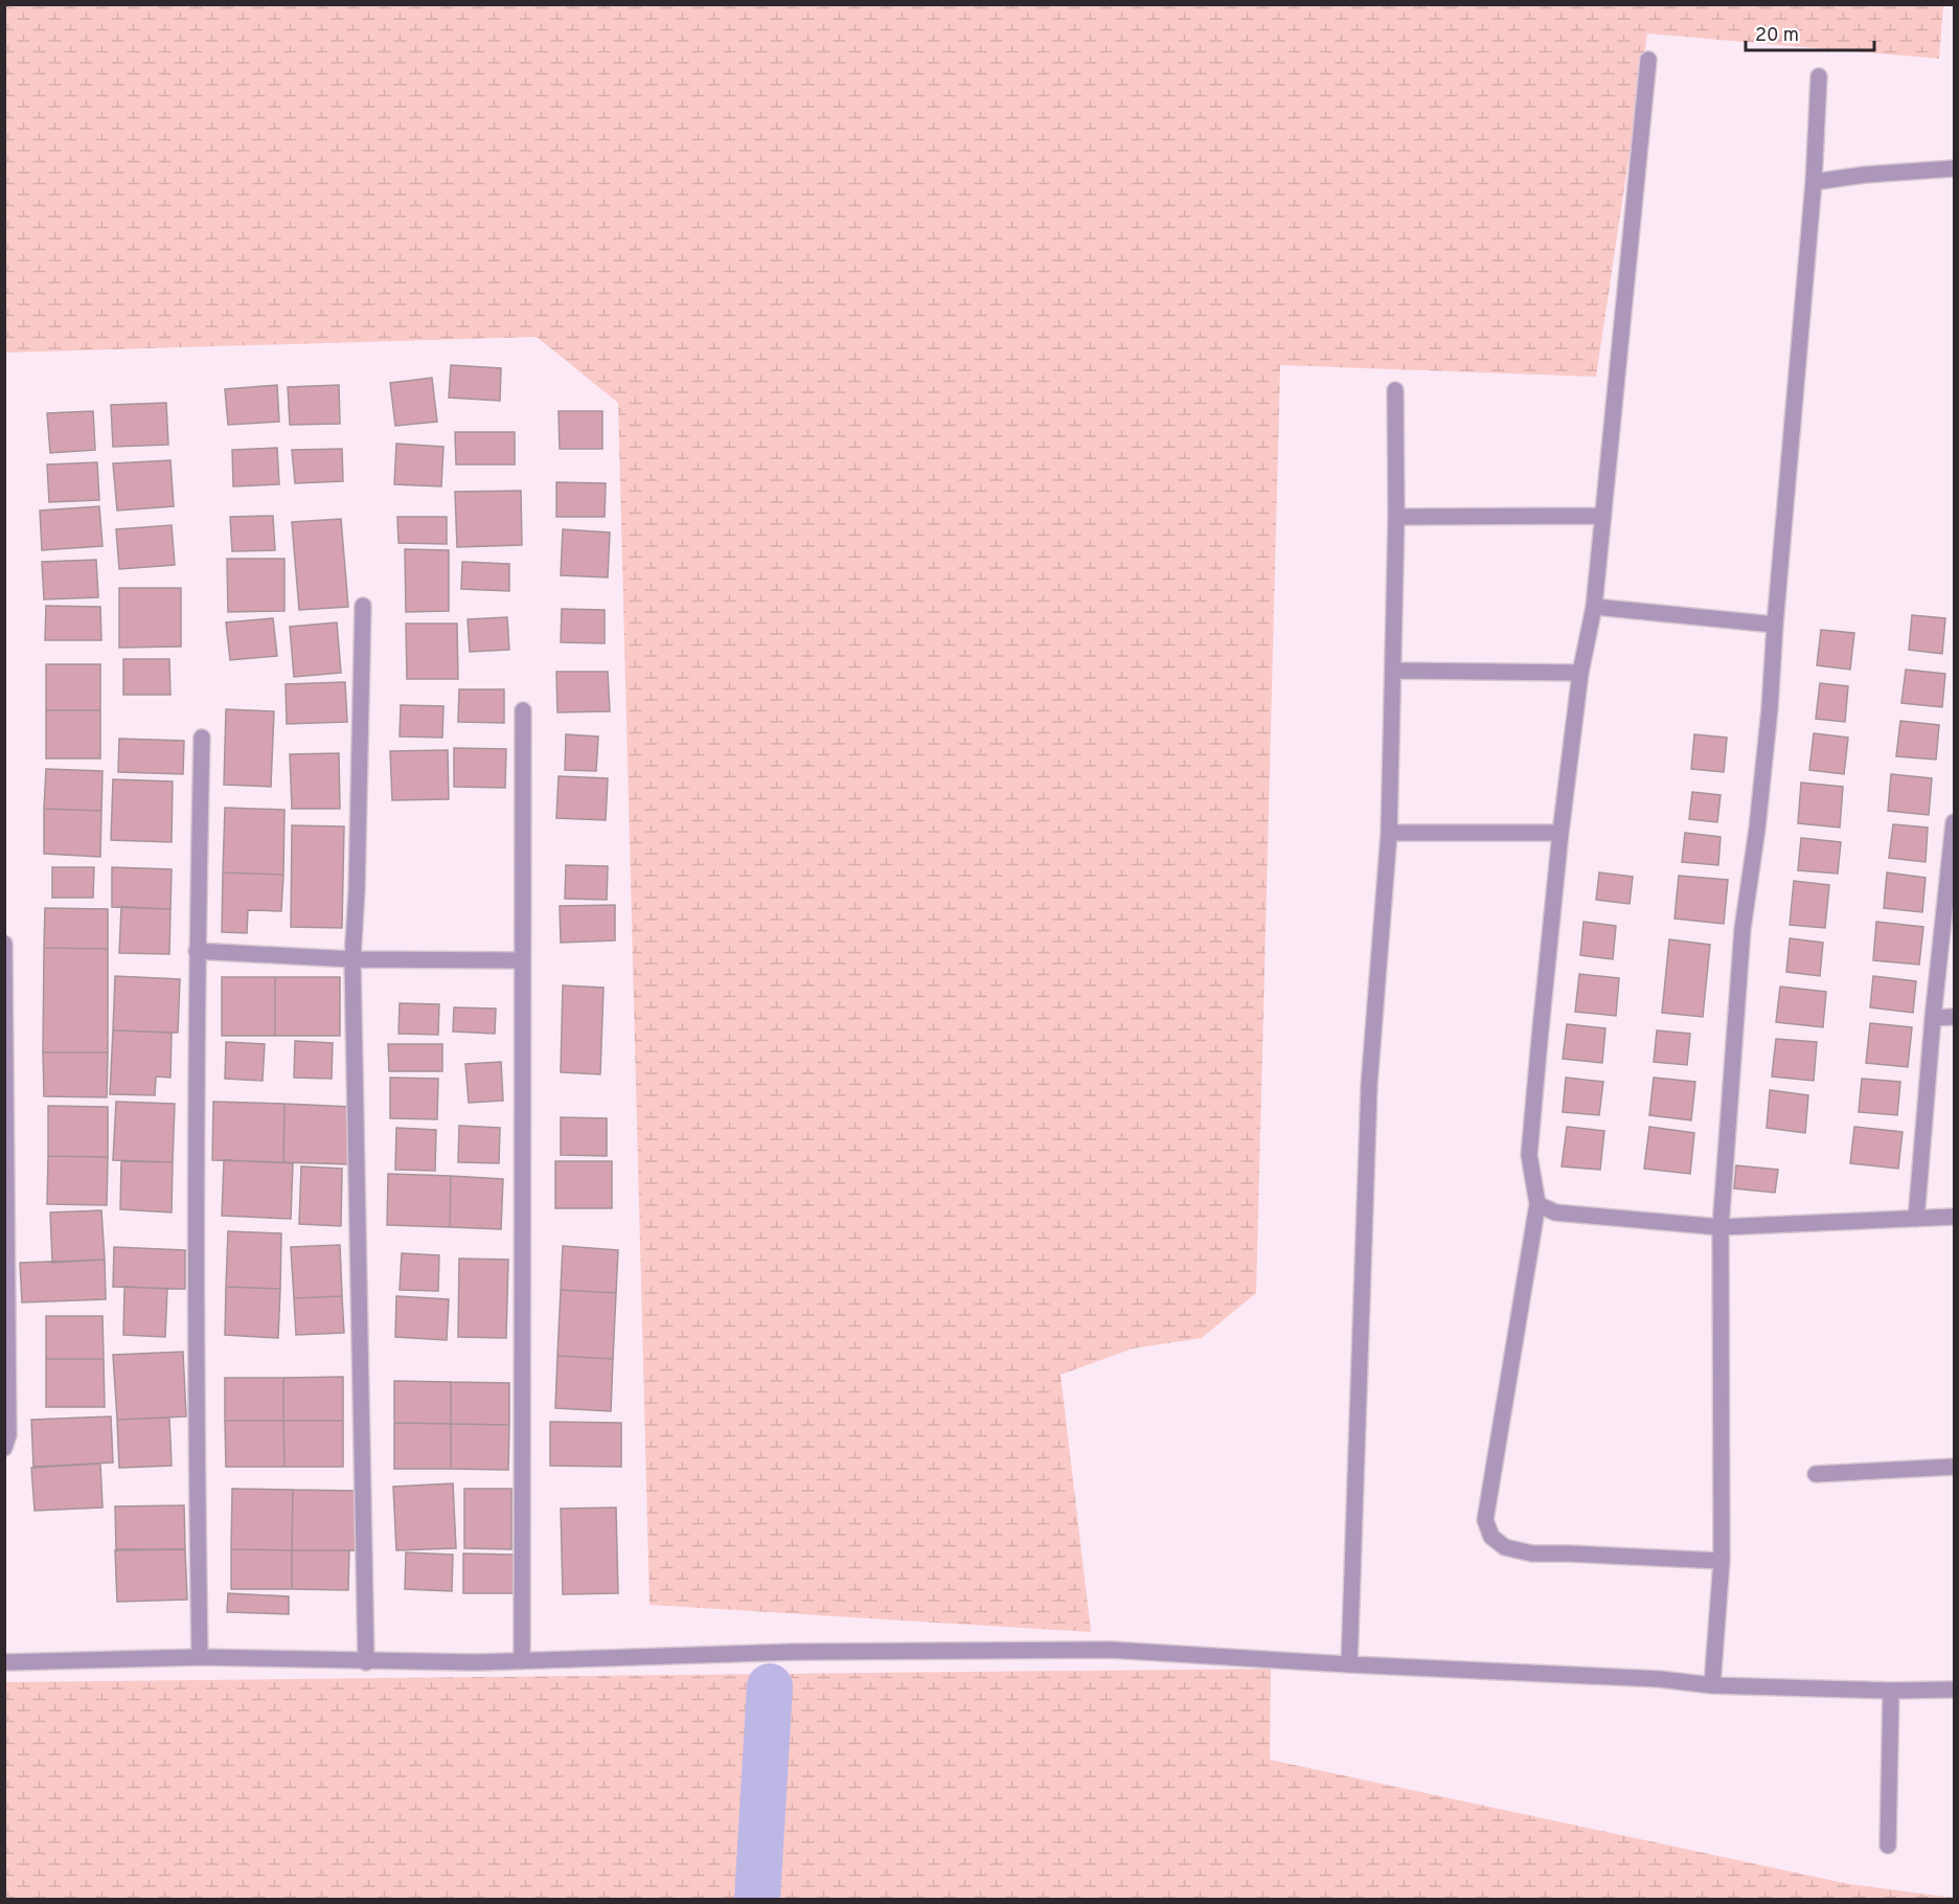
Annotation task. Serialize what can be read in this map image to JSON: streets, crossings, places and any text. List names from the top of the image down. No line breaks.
{"scale_bar":"20 m"}
